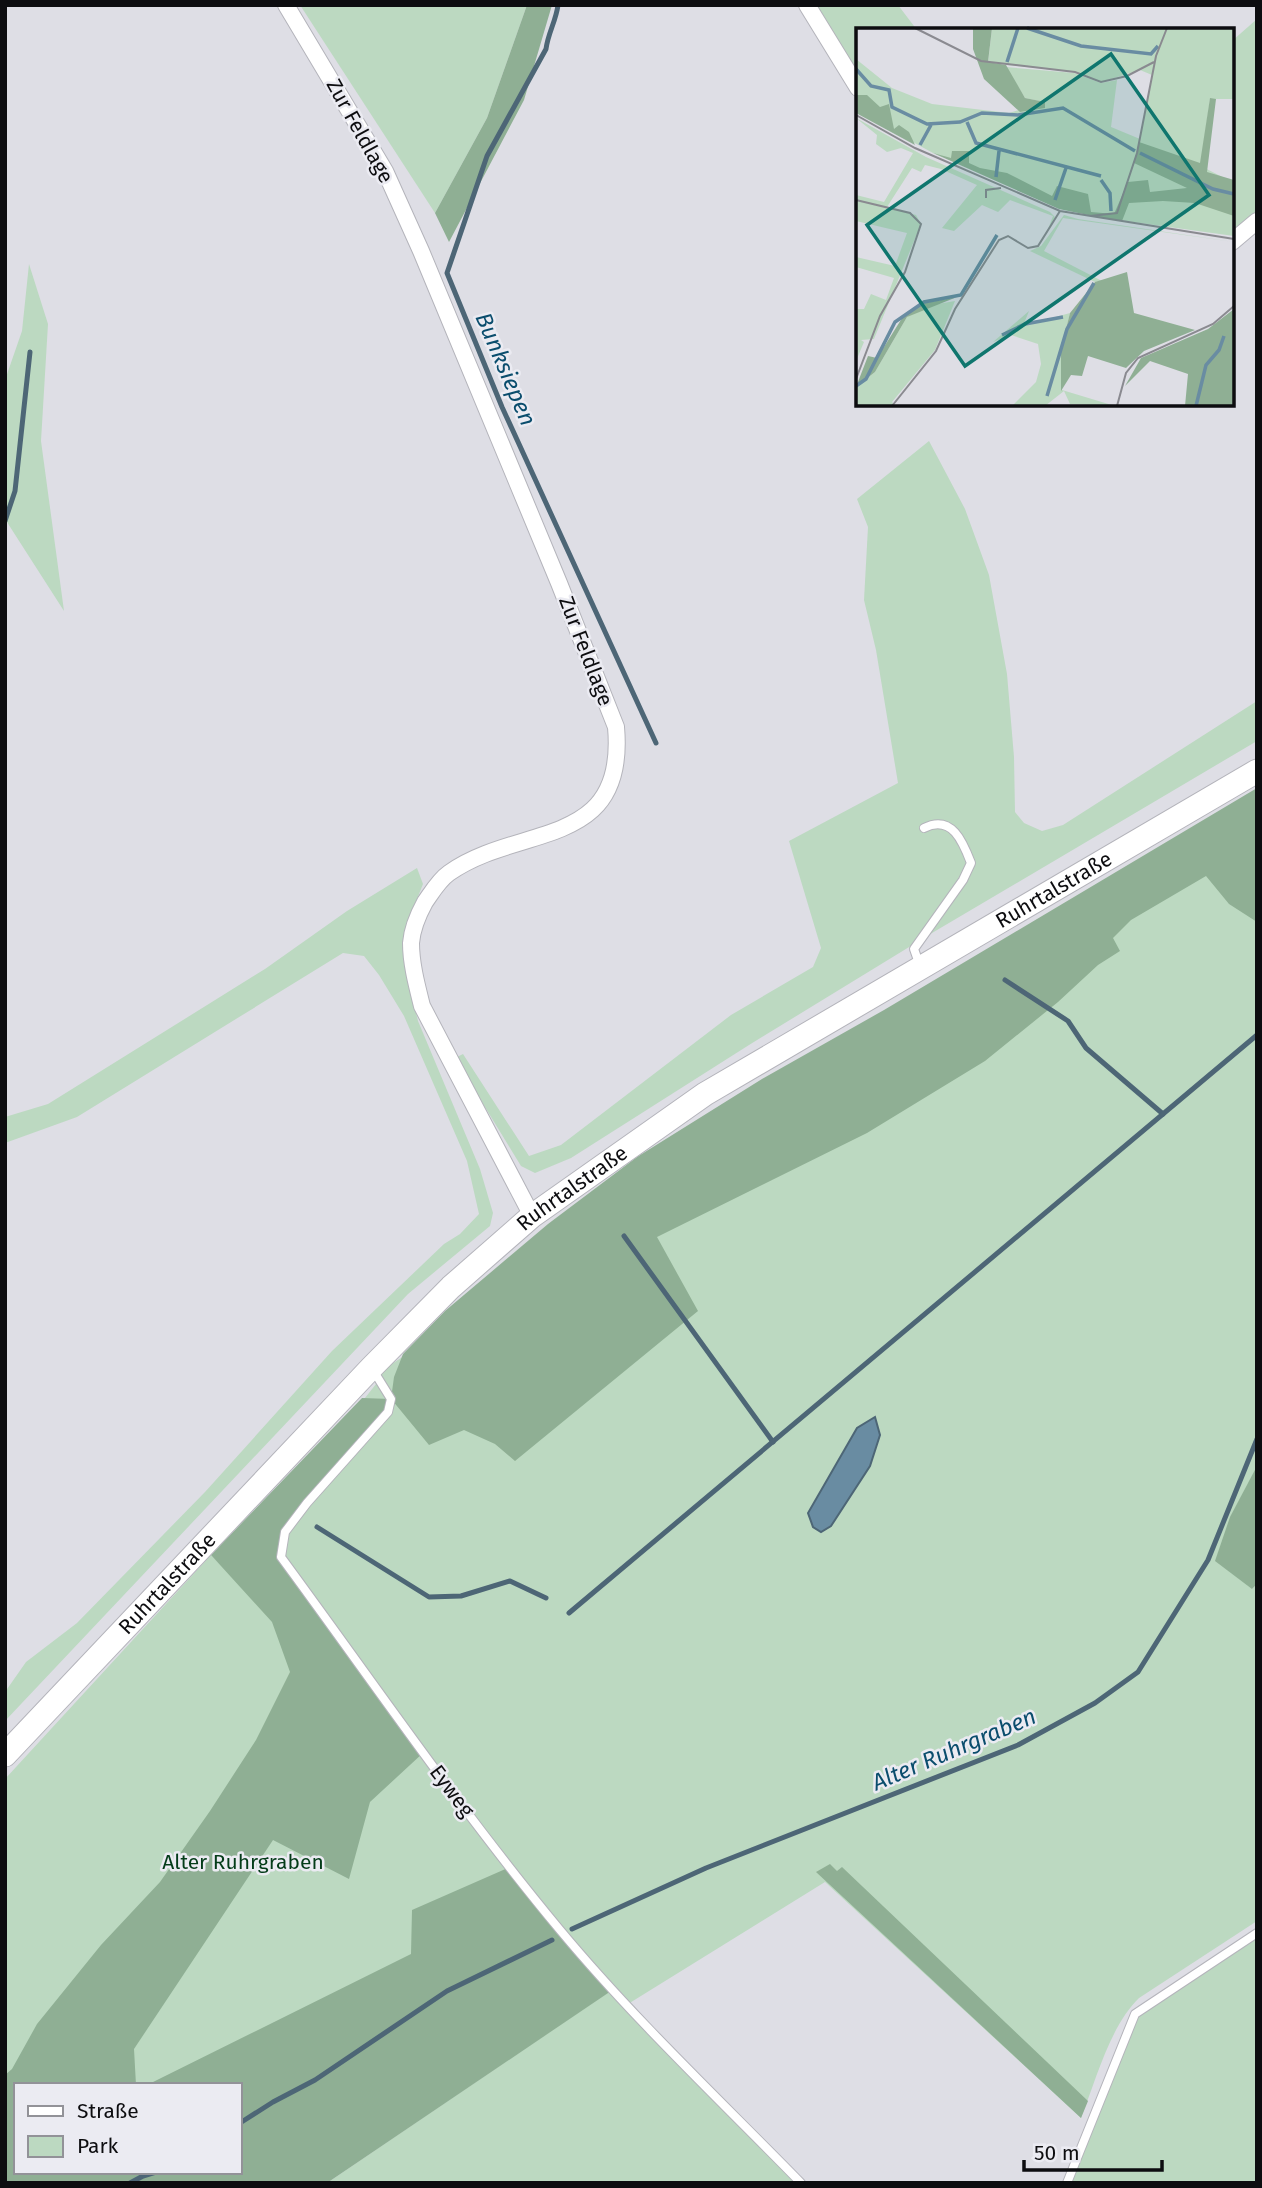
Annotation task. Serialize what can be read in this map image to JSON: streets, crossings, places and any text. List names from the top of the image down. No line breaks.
{"streets":{"main road":["Ruhrtalstraße"],"street":["Zur Feldlage"],"lane":["Eyweg"]},"crossings":[["Zur Feldlage","Ruhrtalstraße"],["Ruhrtalstraße","Eyweg"]],"water":["Bunksiepen","Alter Ruhrgraben"],"parks":["Alter Ruhrgraben"],"legend":["Straße","Park"],"scale_bar":"50 m"}
